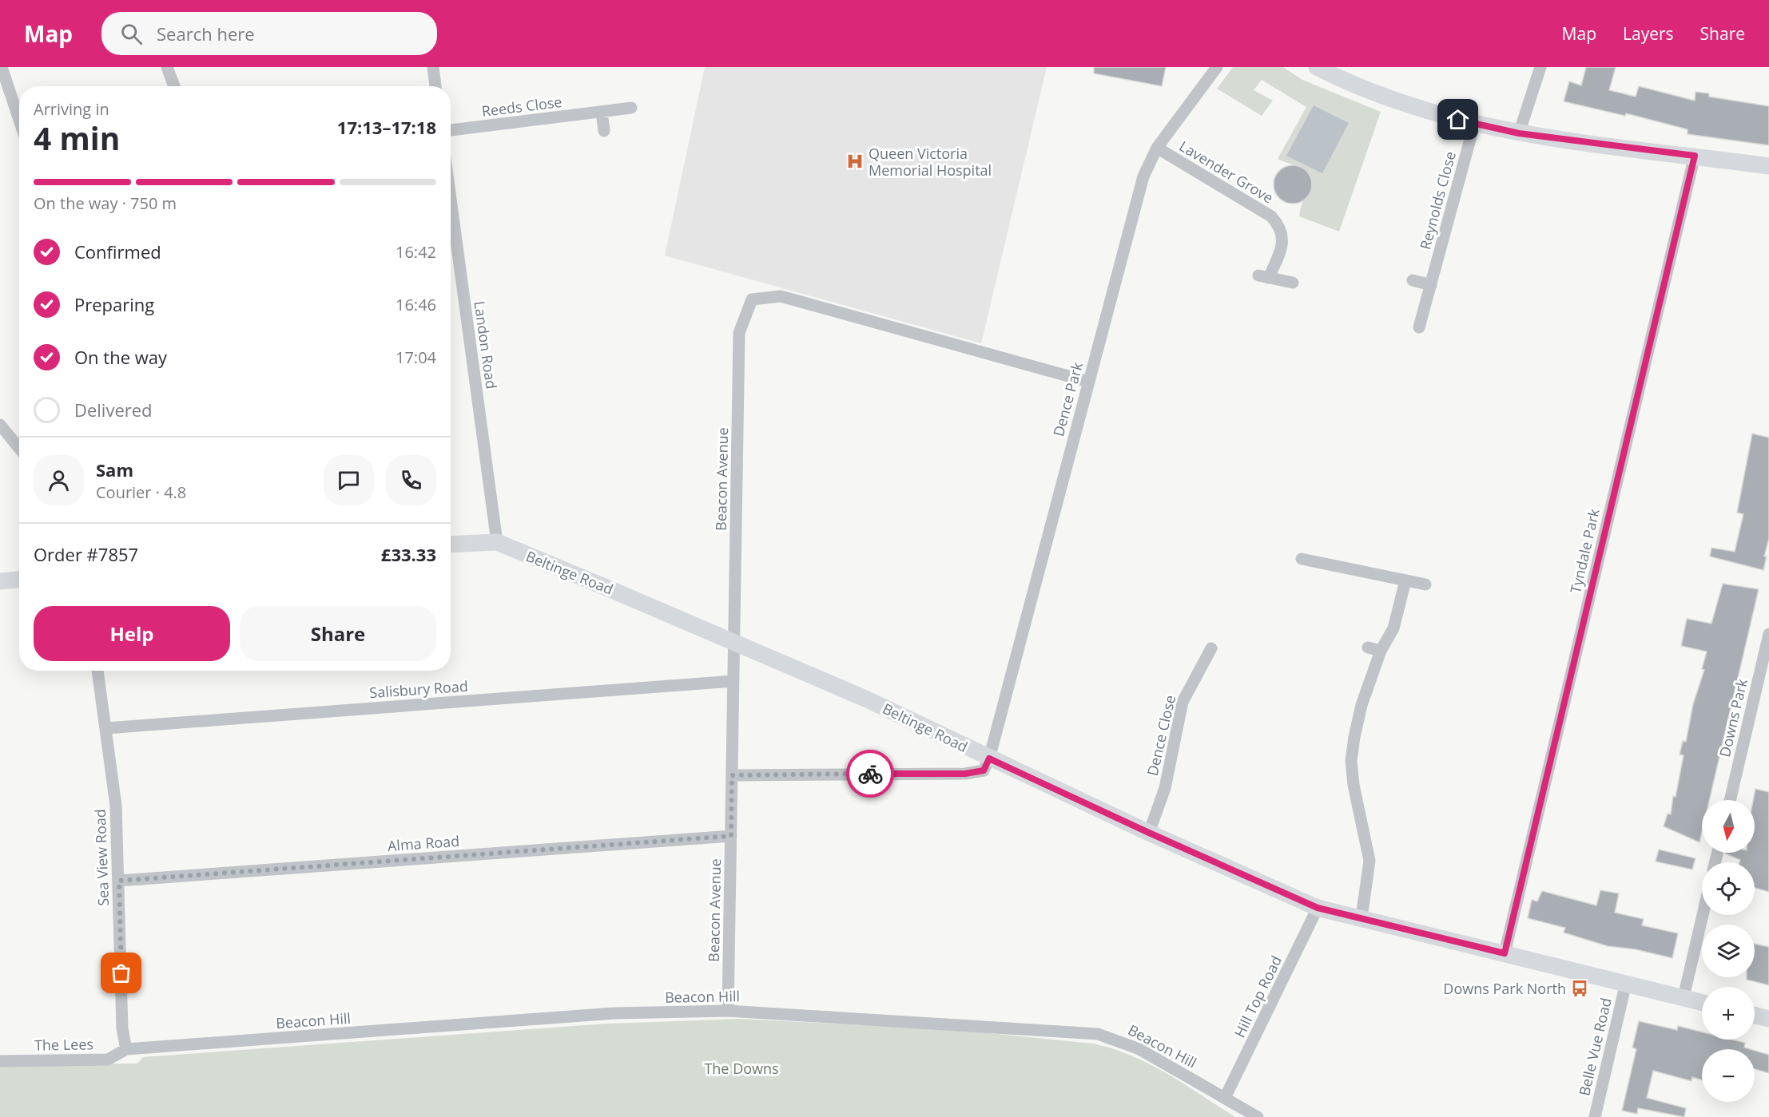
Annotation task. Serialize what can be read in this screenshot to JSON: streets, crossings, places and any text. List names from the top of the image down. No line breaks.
{"streets":{"street":["Reeds Close","Lavender Grove","Reynolds Close","Landon Road","Dence Park","Beacon Avenue","Tyndale Park","Beltinge Road","Salisbury Road","Downs Park","Dence Close","Alma Road","Sea View Road","Beacon Hill","Hill Top Road","The Lees","Belle Vue Road"]},"crossings":[["Lavender Grove","Dence Park"],["Landon Road","Beltinge Road"],["Dence Park","Beacon Avenue"],["Dence Park","Beltinge Road"],["Beacon Avenue","Beltinge Road"],["Beacon Avenue","Salisbury Road"],["Beacon Avenue","Alma Road"],["Beacon Avenue","Beacon Hill"],["Tyndale Park","Beltinge Road"],["Beltinge Road","Dence Close"],["Beltinge Road","Hill Top Road"],["Beltinge Road","Belle Vue Road"],["Salisbury Road","Sea View Road"],["Alma Road","Sea View Road"],["Sea View Road","Beacon Hill"],["Sea View Road","The Lees"],["Beacon Hill","Hill Top Road"],["Beacon Hill","The Lees"]],"parks":["The Downs"],"places":{"hospital":["Queen Victoria Memorial Hospital"],"bus stop":["Downs Park North"]},"north":"bottom","page":{"header":"Map","search":"Search here","nav":["Map","Layers","Share"],"heading":["4 min","Arriving in","17:13–17:18"],"panel":["Sam","Courier · 4.8","Order #7857","£33.33"],"bar":"On the way · 750 m","list":[["Confirmed","16:42"],["Preparing","16:46"],["On the way","17:04"],"Delivered"],"buttons":["Help","Share"],"map_buttons":["+","−"]}}
